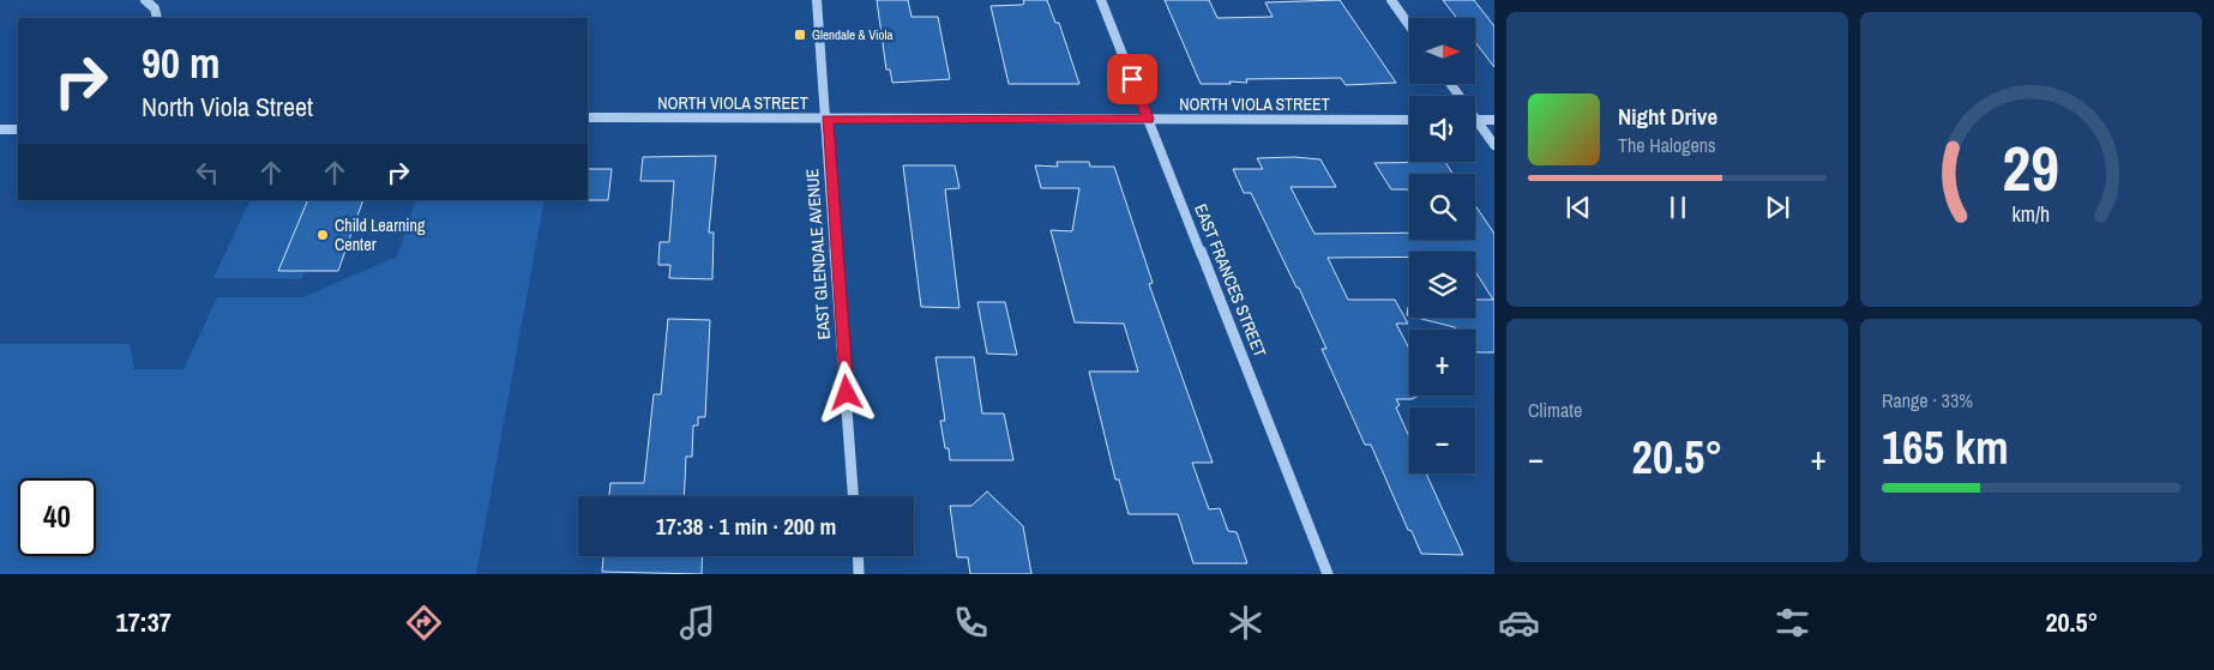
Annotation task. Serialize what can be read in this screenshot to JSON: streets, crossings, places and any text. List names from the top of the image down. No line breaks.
{"streets":{"street":["NORTH VIOLA STREET","EAST GLENDALE AVENUE","EAST FRANCES STREET"]},"crossings":[["NORTH VIOLA STREET","EAST GLENDALE AVENUE"],["NORTH VIOLA STREET","EAST FRANCES STREET"]],"places":{"transit":["Glendale & Viola"],"other":["Child Learning Center"]},"north":"right","page":{"map_buttons":["+","−"],"turn":["90 m","North Viola Street"],"song":["Night Drive","The Halogens"],"tile":["Climate",["Range · 33%","165 km"]],"heat":["−","20.5°","+"],"limit":"40","trip":"17:38 · 1 min · 200 m","tabs":["17:37","20.5°"],"gauge":["29","km/h"]}}
